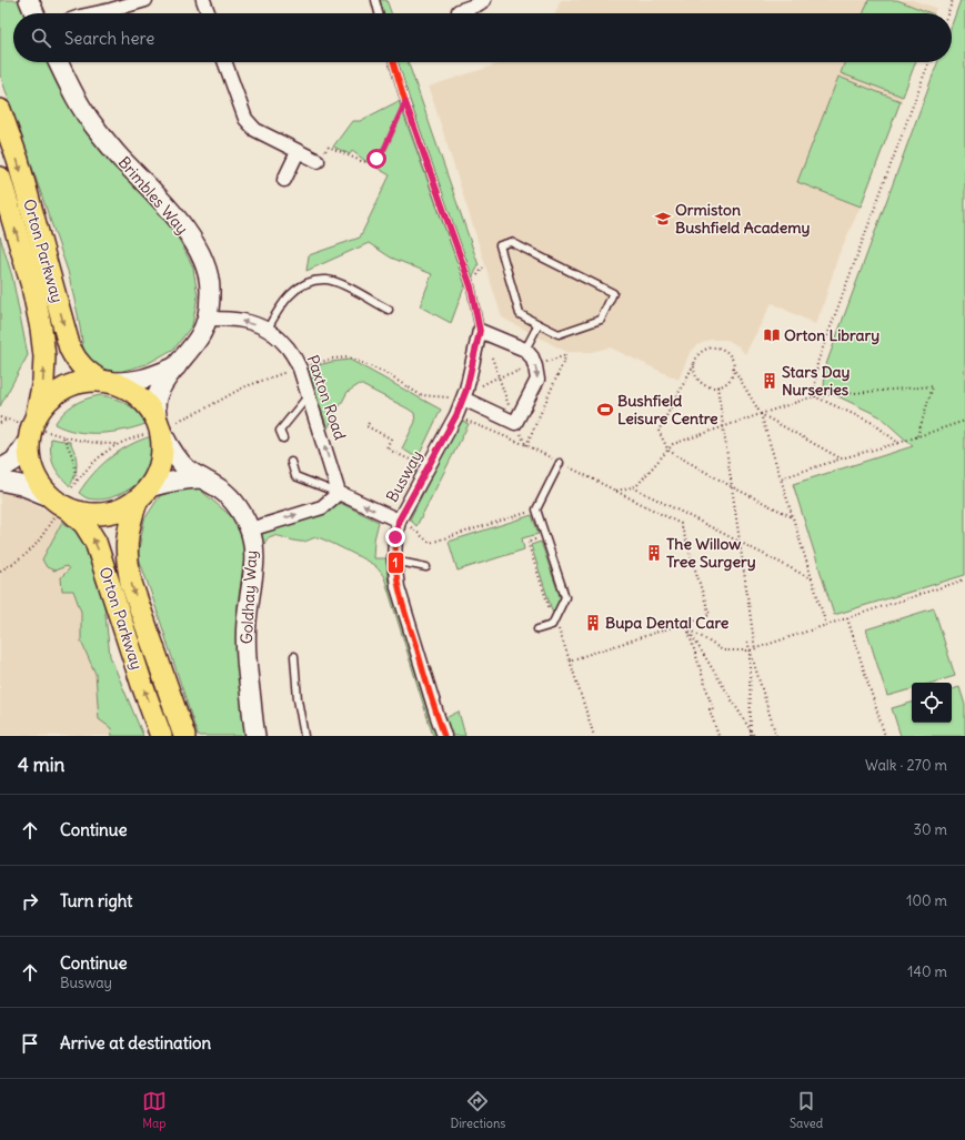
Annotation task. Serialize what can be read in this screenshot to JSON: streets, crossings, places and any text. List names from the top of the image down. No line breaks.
{"streets":{"main road":["Orton Parkway"],"street":["Brimbles Way","Paxton Road","Busway","Goldhay Way"]},"crossings":[["Brimbles Way","Orton Parkway"],["Brimbles Way","Paxton Road"],["Brimbles Way","Goldhay Way"],["Orton Parkway","Goldhay Way"]],"one_way":["Paxton Road"],"places":{"school or university":["Ormiston Bushfield Academy"],"library":["Orton Library"],"building":["Stars Day Nurseries","The Willow Tree Surgery","Bupa Dental Care"],"sports":["Bushfield Leisure Centre"]},"lines":["transit line 1"],"page":{"search":"Search here","heading":["4 min","Walk · 270 m"],"list":[["Continue","30 m"],["Turn right","100 m"],["Continue","Busway","140 m"],"Arrive at destination"],"nav":["Map","Directions","Saved"]}}
